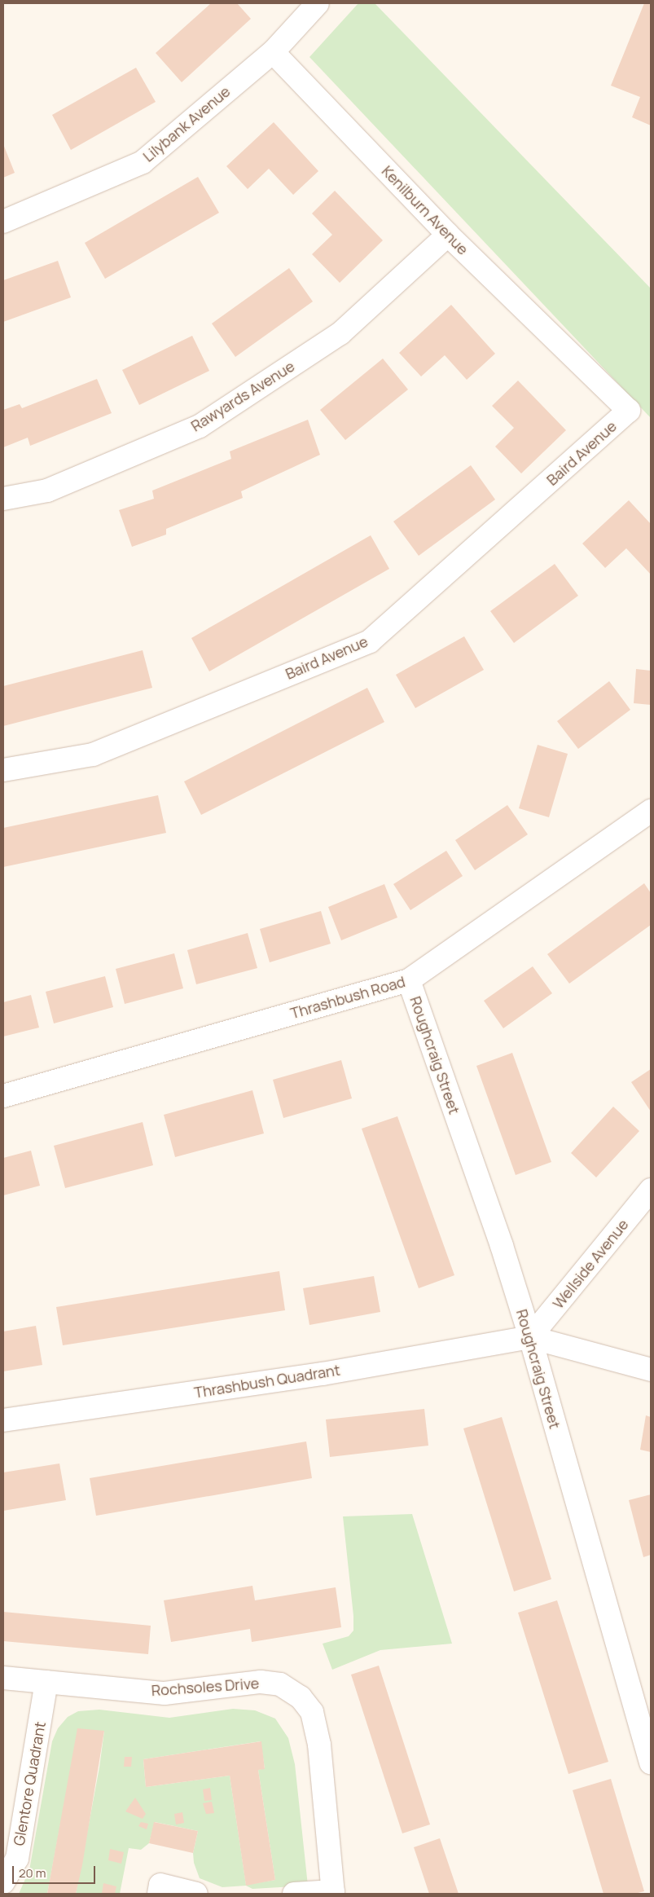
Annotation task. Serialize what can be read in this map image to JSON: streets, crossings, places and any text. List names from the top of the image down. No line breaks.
{"streets":{"street":["Lilybank Avenue","Kenilburn Avenue","Rawyards Avenue","Baird Avenue","Thrashbush Road","Roughcraig Street","Wellside Avenue","Thrashbush Quadrant","Rochsoles Drive","Glentore Quadrant"]},"crossings":[["Lilybank Avenue","Kenilburn Avenue"],["Kenilburn Avenue","Rawyards Avenue"],["Kenilburn Avenue","Baird Avenue"],["Thrashbush Road","Roughcraig Street"],["Roughcraig Street","Wellside Avenue"],["Roughcraig Street","Thrashbush Quadrant"],["Wellside Avenue","Thrashbush Quadrant"],["Rochsoles Drive","Glentore Quadrant"]],"scale_bar":"20 m"}
